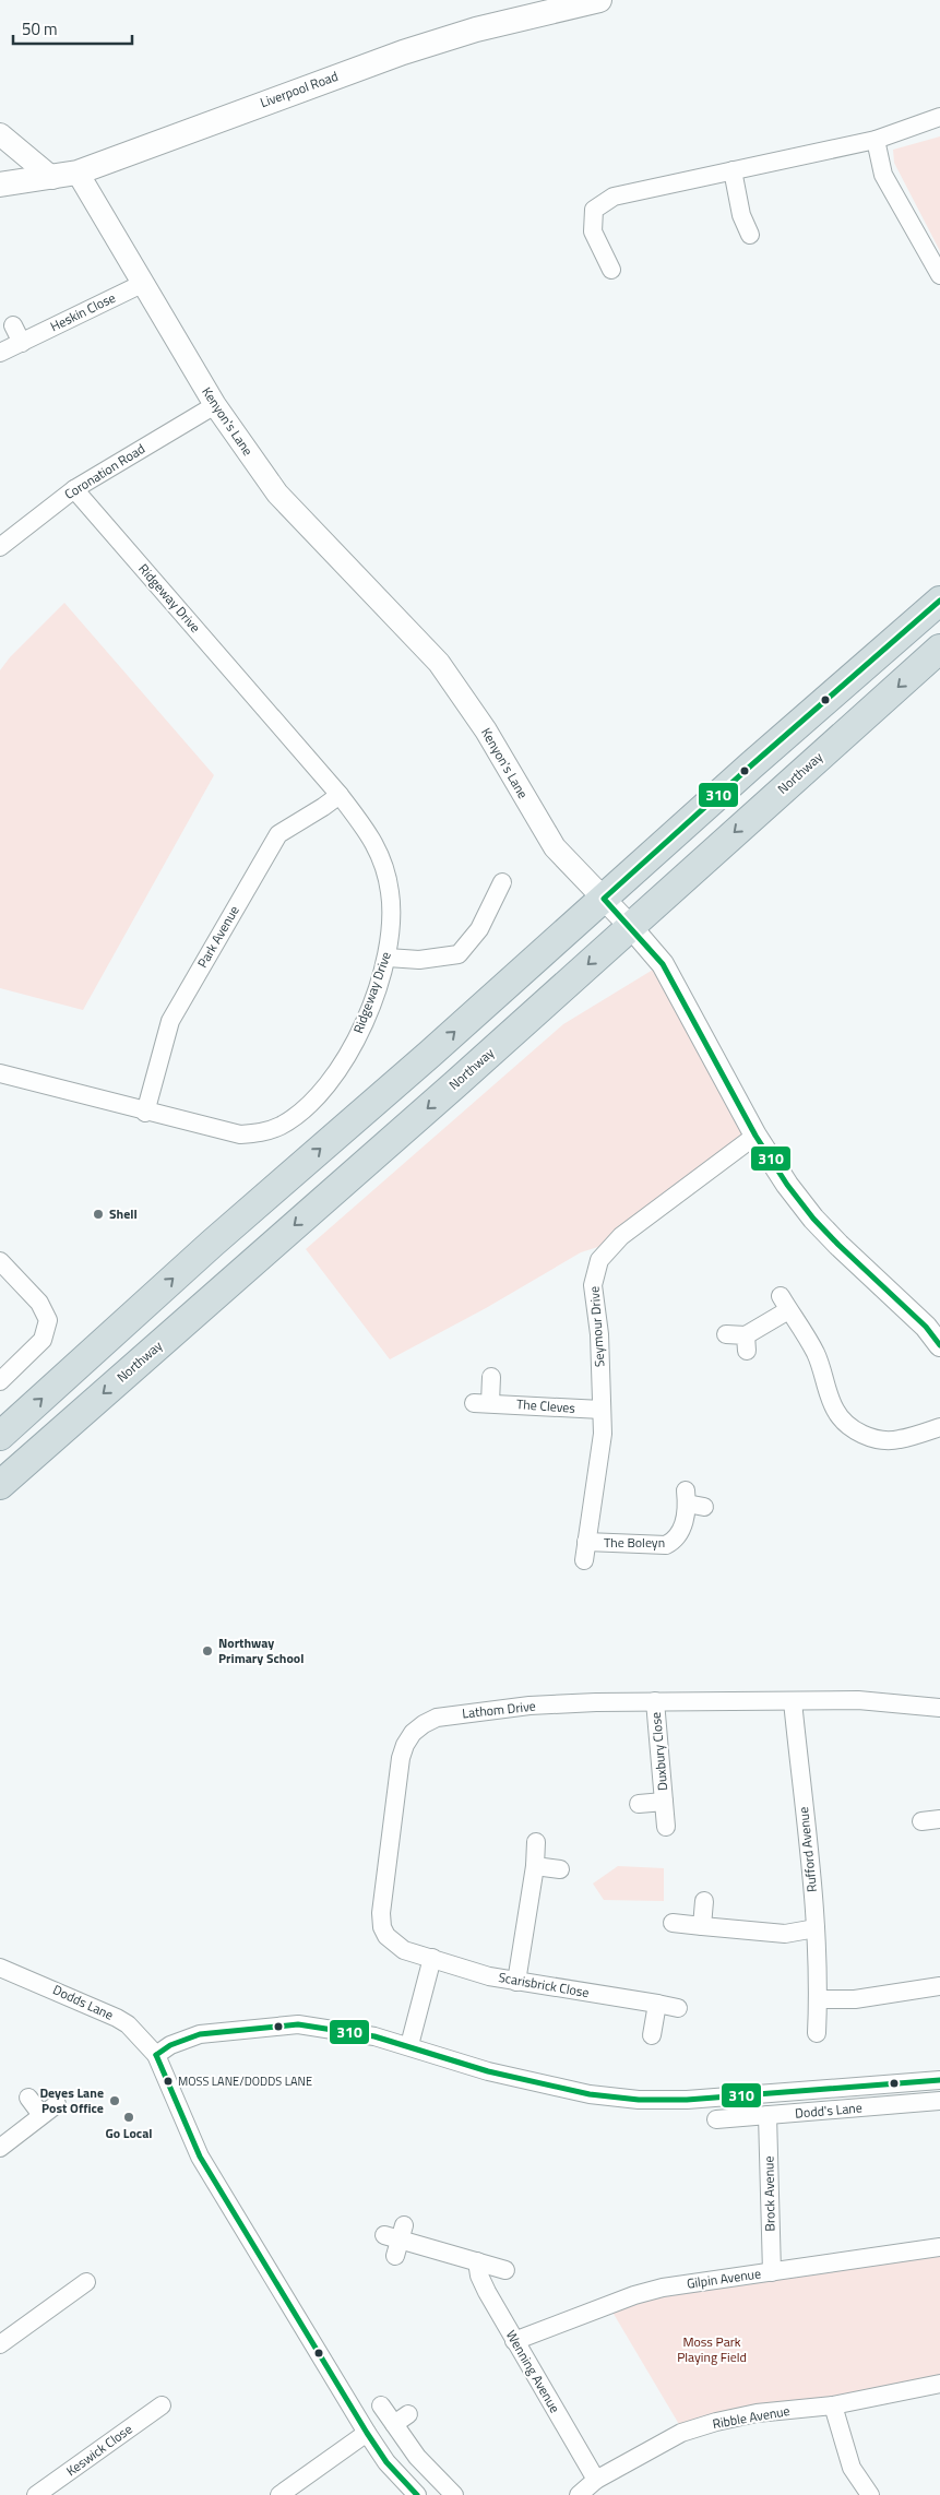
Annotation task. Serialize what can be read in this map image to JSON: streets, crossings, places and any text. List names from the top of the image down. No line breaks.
{"streets":{"highway":["Northway"],"main road":["Liverpool Road"],"street":["Heskin Close","Kenyon's Lane","Coronation Road","Ridgeway Drive","Park Avenue","Seymour Drive","The Cleves","The Boleyn","Lathom Drive","Duxbury Close","Rufford Avenue","Scarisbrick Close","Dodds Lane","Dodd's Lane","Brock Avenue","Gilpin Avenue","Wenning Avenue","Ribble Avenue","Keswick Close"]},"crossings":[["Liverpool Road","Kenyon's Lane"],["Heskin Close","Kenyon's Lane"],["Kenyon's Lane","Coronation Road"],["Kenyon's Lane","Northway"],["Kenyon's Lane","Seymour Drive"],["Coronation Road","Ridgeway Drive"],["Ridgeway Drive","Park Avenue"],["Seymour Drive","The Cleves"],["Seymour Drive","The Boleyn"],["Lathom Drive","Duxbury Close"],["Lathom Drive","Rufford Avenue"],["Lathom Drive","Scarisbrick Close"],["Dodds Lane","Dodd's Lane"],["Dodd's Lane","Brock Avenue"],["Brock Avenue","Gilpin Avenue"],["Gilpin Avenue","Wenning Avenue"],["Wenning Avenue","Ribble Avenue"]],"parks":["Moss Park Playing Field"],"places":["Shell","Northway Primary School","MOSS LANE/DODDS LANE","Deyes Lane Post Office","Go Local"],"lines":["transit line 310"],"scale_bar":"50 m"}
